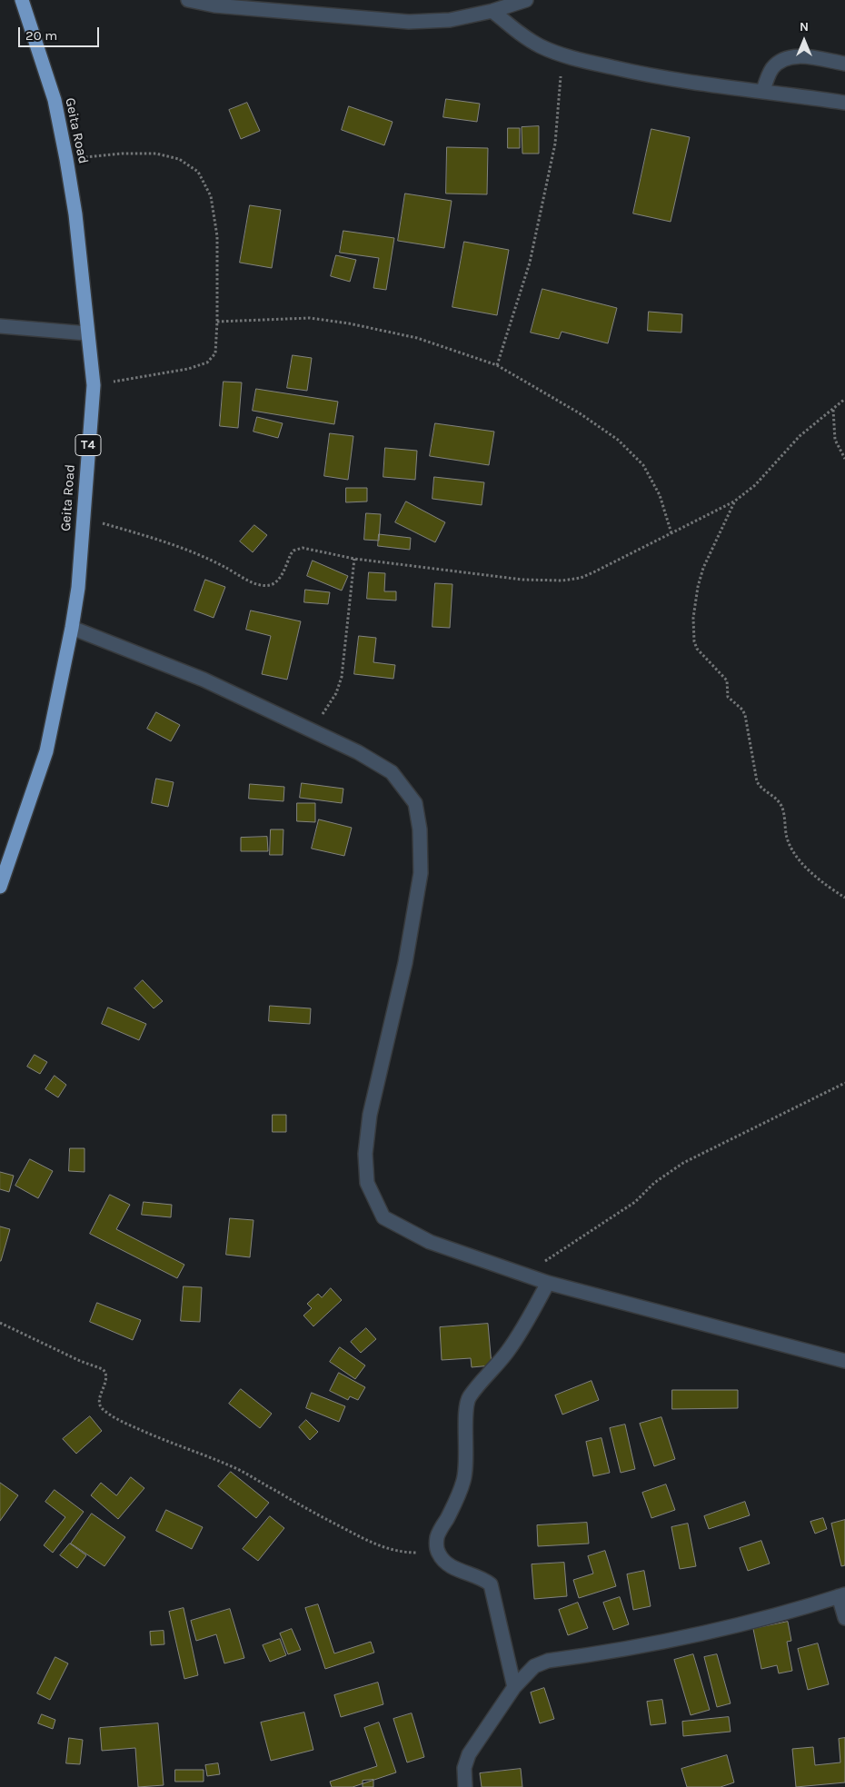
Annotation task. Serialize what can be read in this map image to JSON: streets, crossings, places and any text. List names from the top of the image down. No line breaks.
{"streets":{"highway":["Geita Road","T4"]},"scale_bar":"20 m","north":"top"}
